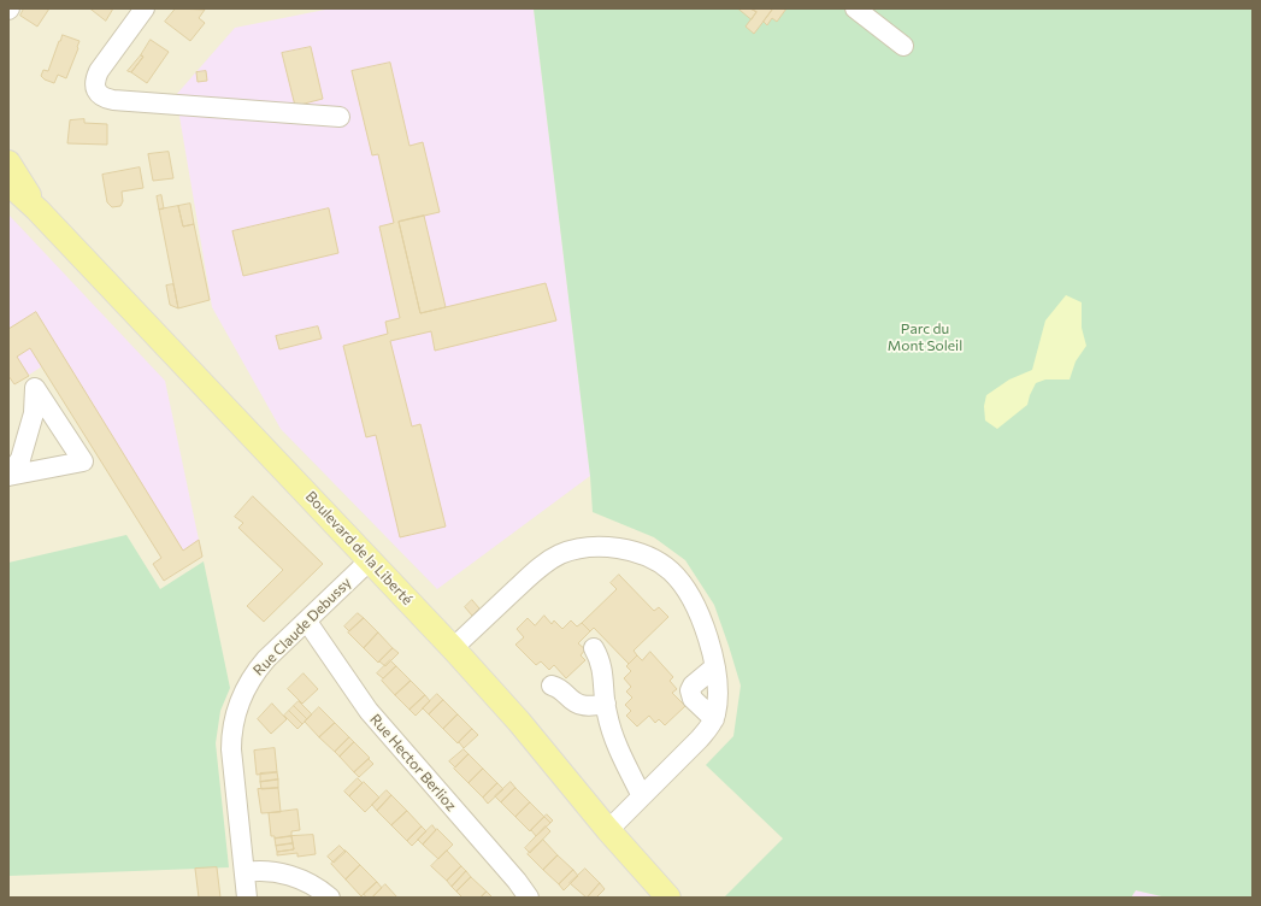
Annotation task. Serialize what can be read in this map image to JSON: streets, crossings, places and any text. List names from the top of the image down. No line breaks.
{"streets":{"main road":["Boulevard de la Liberté"],"street":["Rue Claude Debussy","Rue Hector Berlioz"]},"crossings":[["Boulevard de la Liberté","Rue Claude Debussy"],["Rue Claude Debussy","Rue Hector Berlioz"]],"parks":["Parc du Mont Soleil"]}
